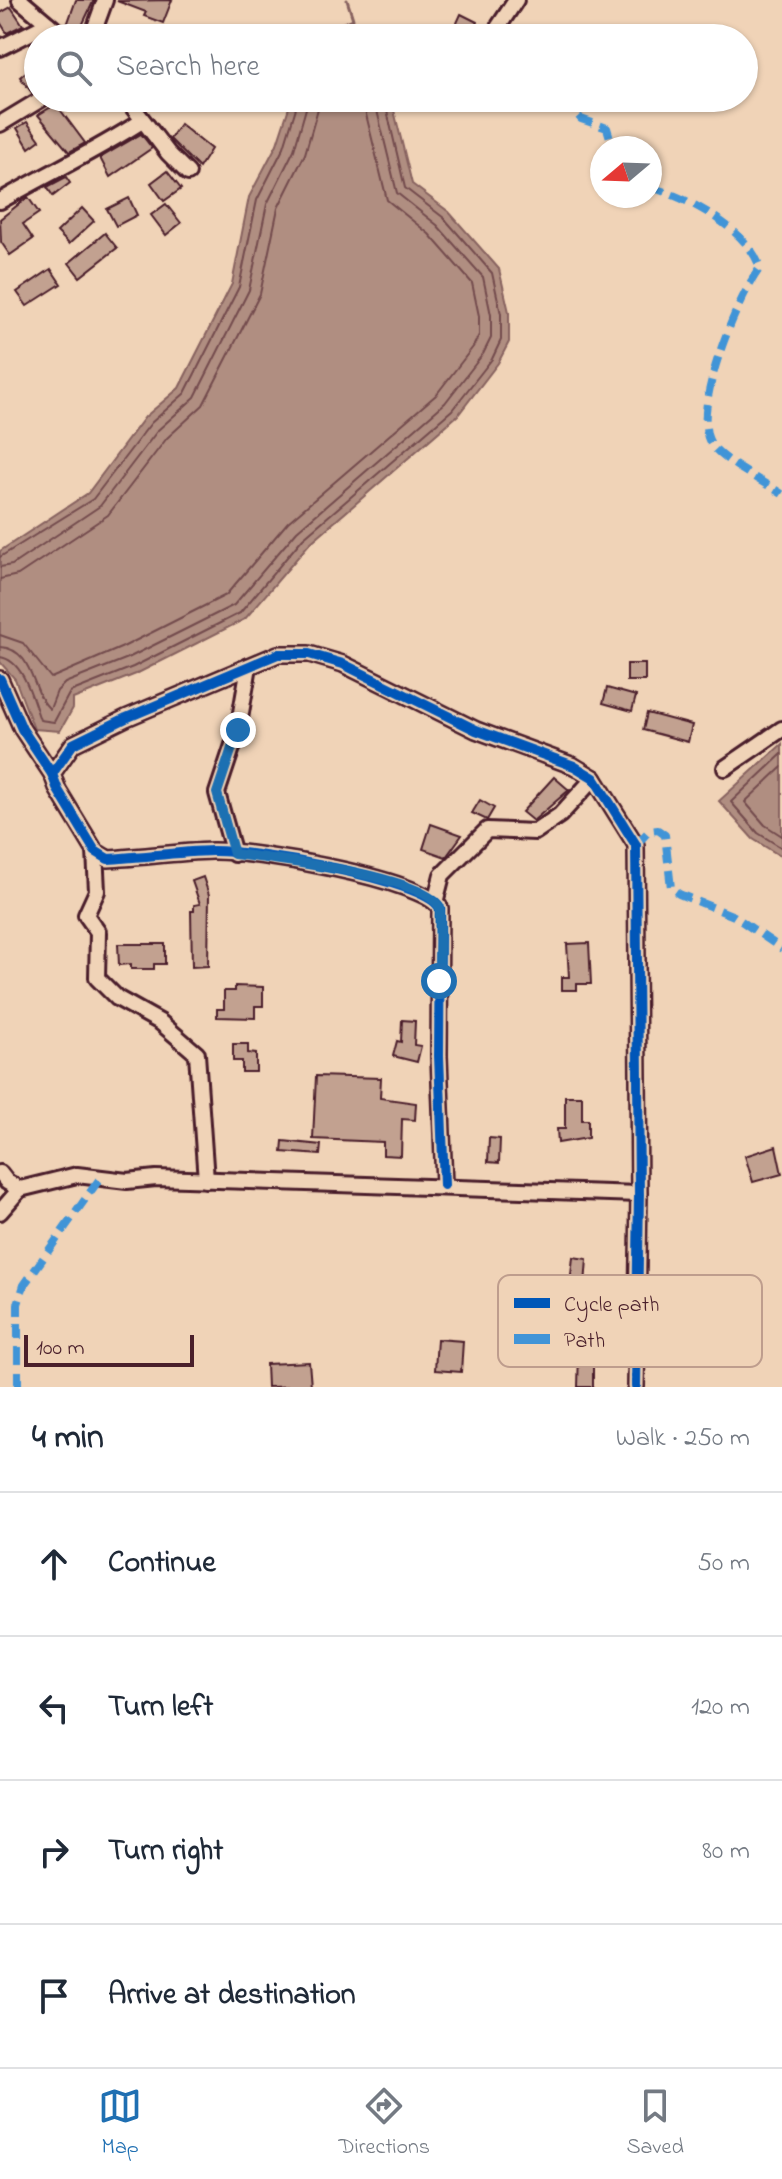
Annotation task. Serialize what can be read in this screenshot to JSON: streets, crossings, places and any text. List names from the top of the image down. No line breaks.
{"legend":["Cycle path","Path"],"scale_bar":"100 m","north":"left","page":{"search":"Search here","scale":"100 m","heading":["4 min","Walk · 250 m"],"list":[["Continue","50 m"],["Turn left","120 m"],["Turn right","80 m"],"Arrive at destination"],"nav":["Map","Directions","Saved"]}}
